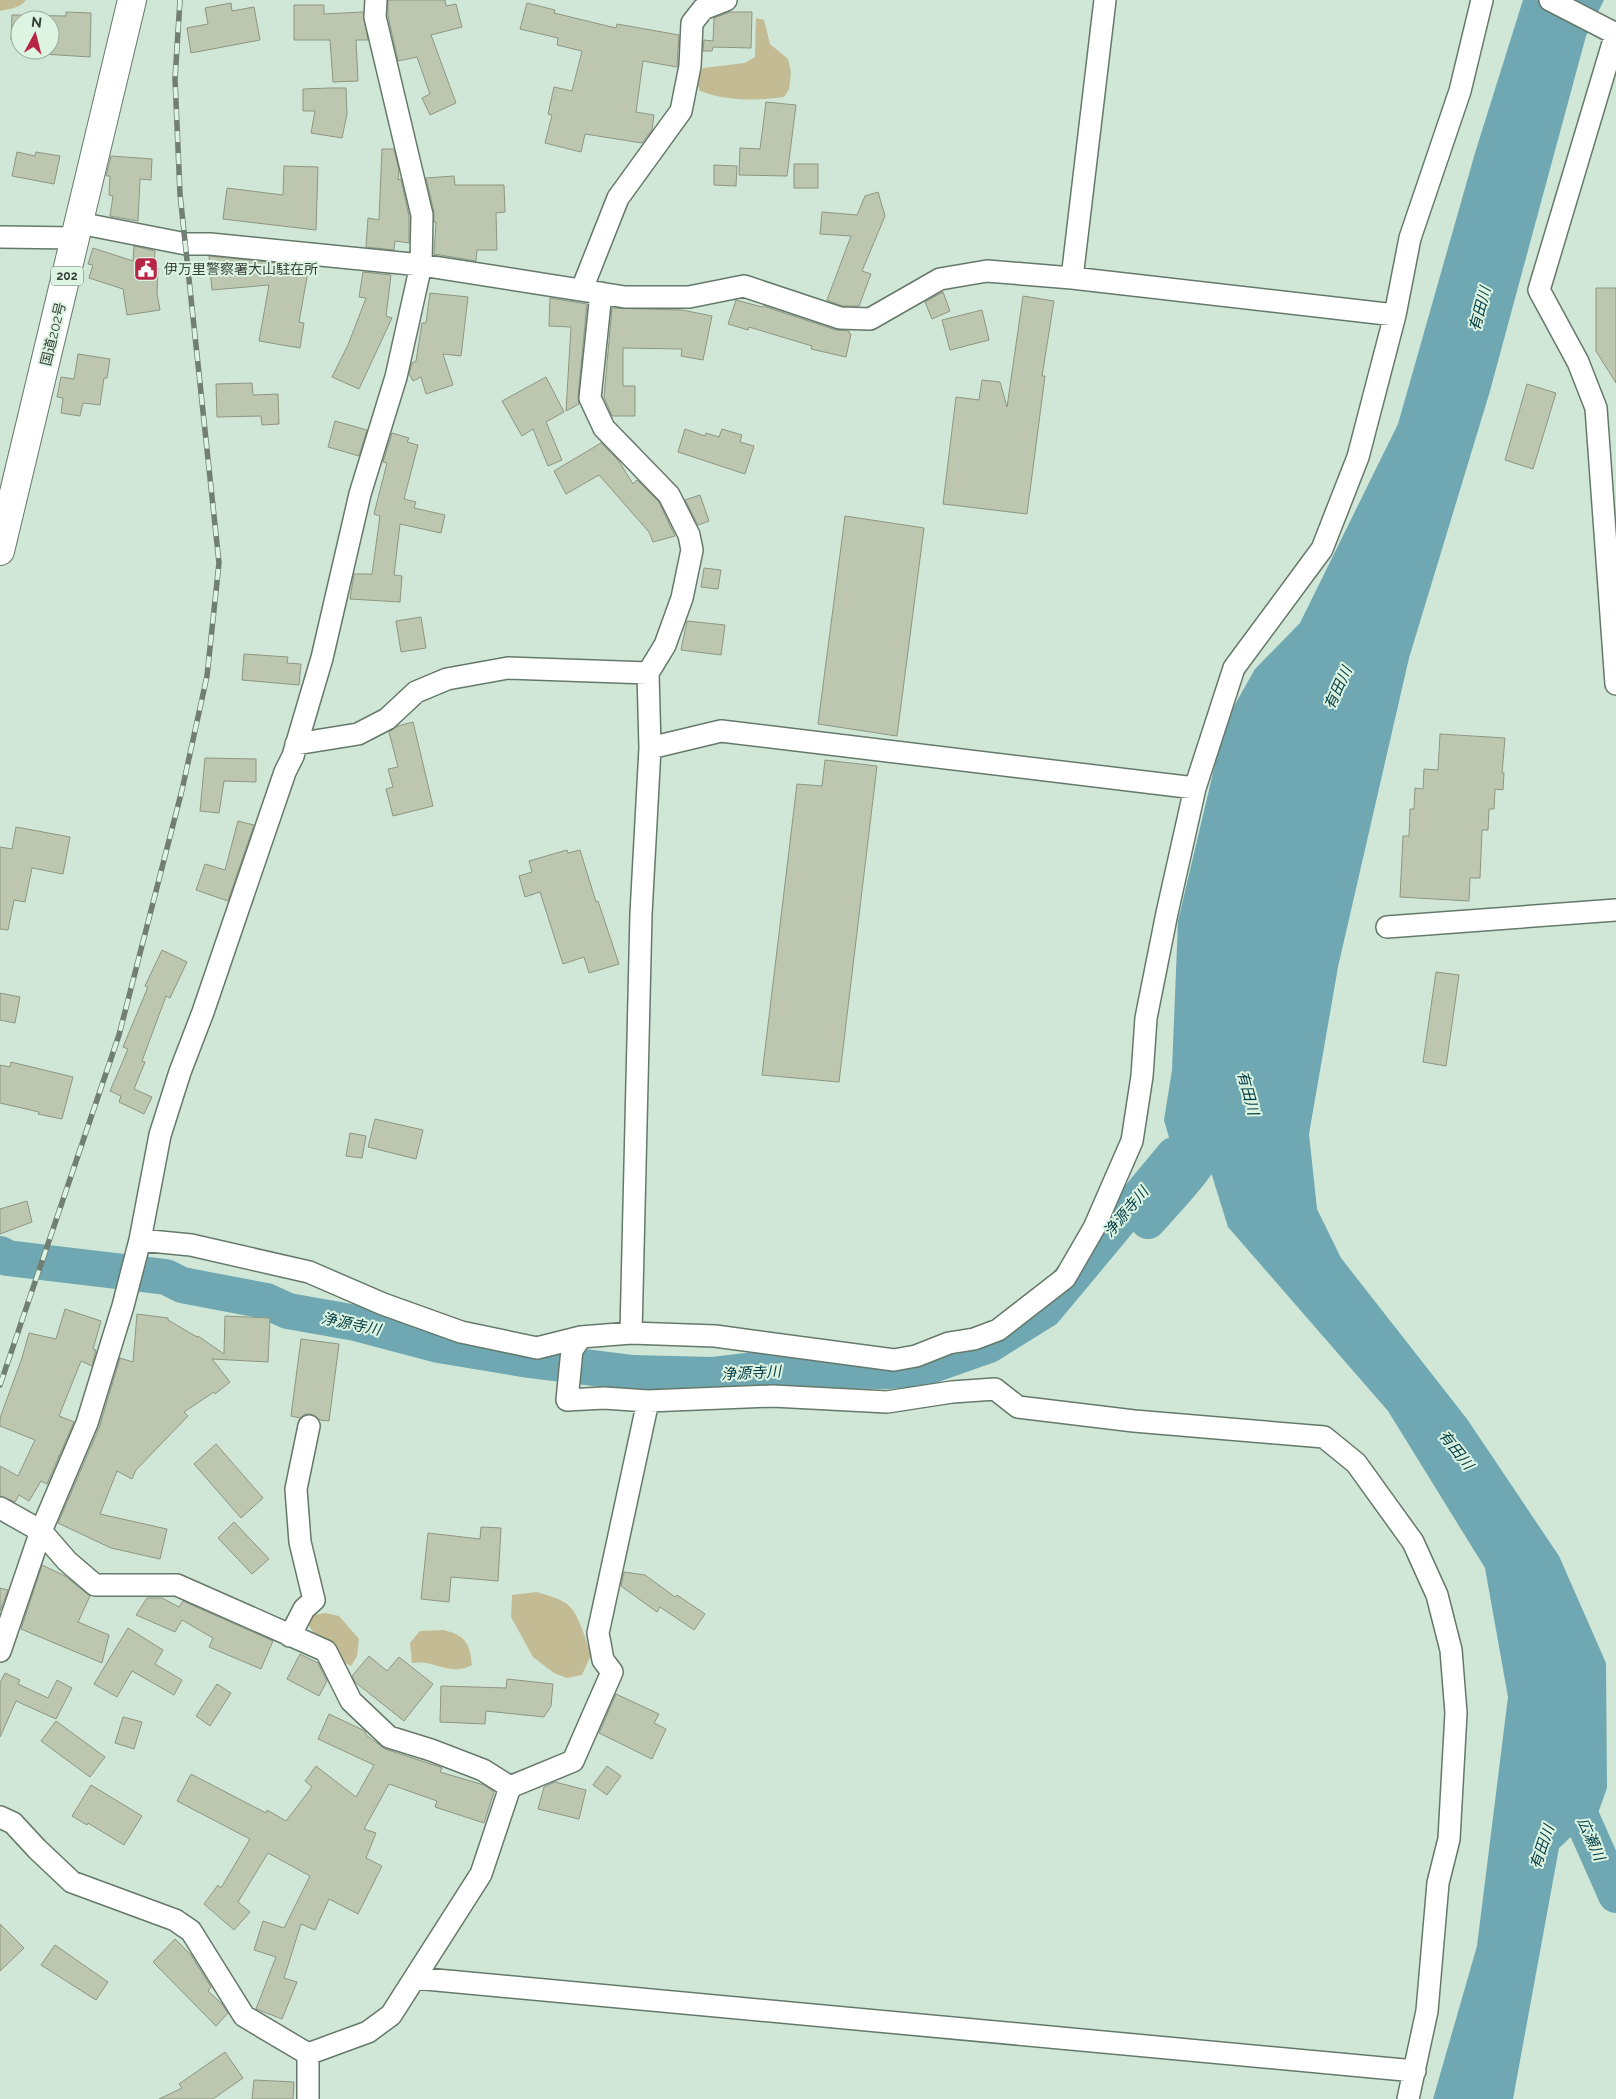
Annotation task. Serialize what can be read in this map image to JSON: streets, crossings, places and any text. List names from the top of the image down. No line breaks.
{"streets":{"highway":["202","国道202号"]},"water":["有田川","浄源寺川","広瀬川"],"places":{"public building":["伊万里警察署大山駐在所"]},"north":"top"}
